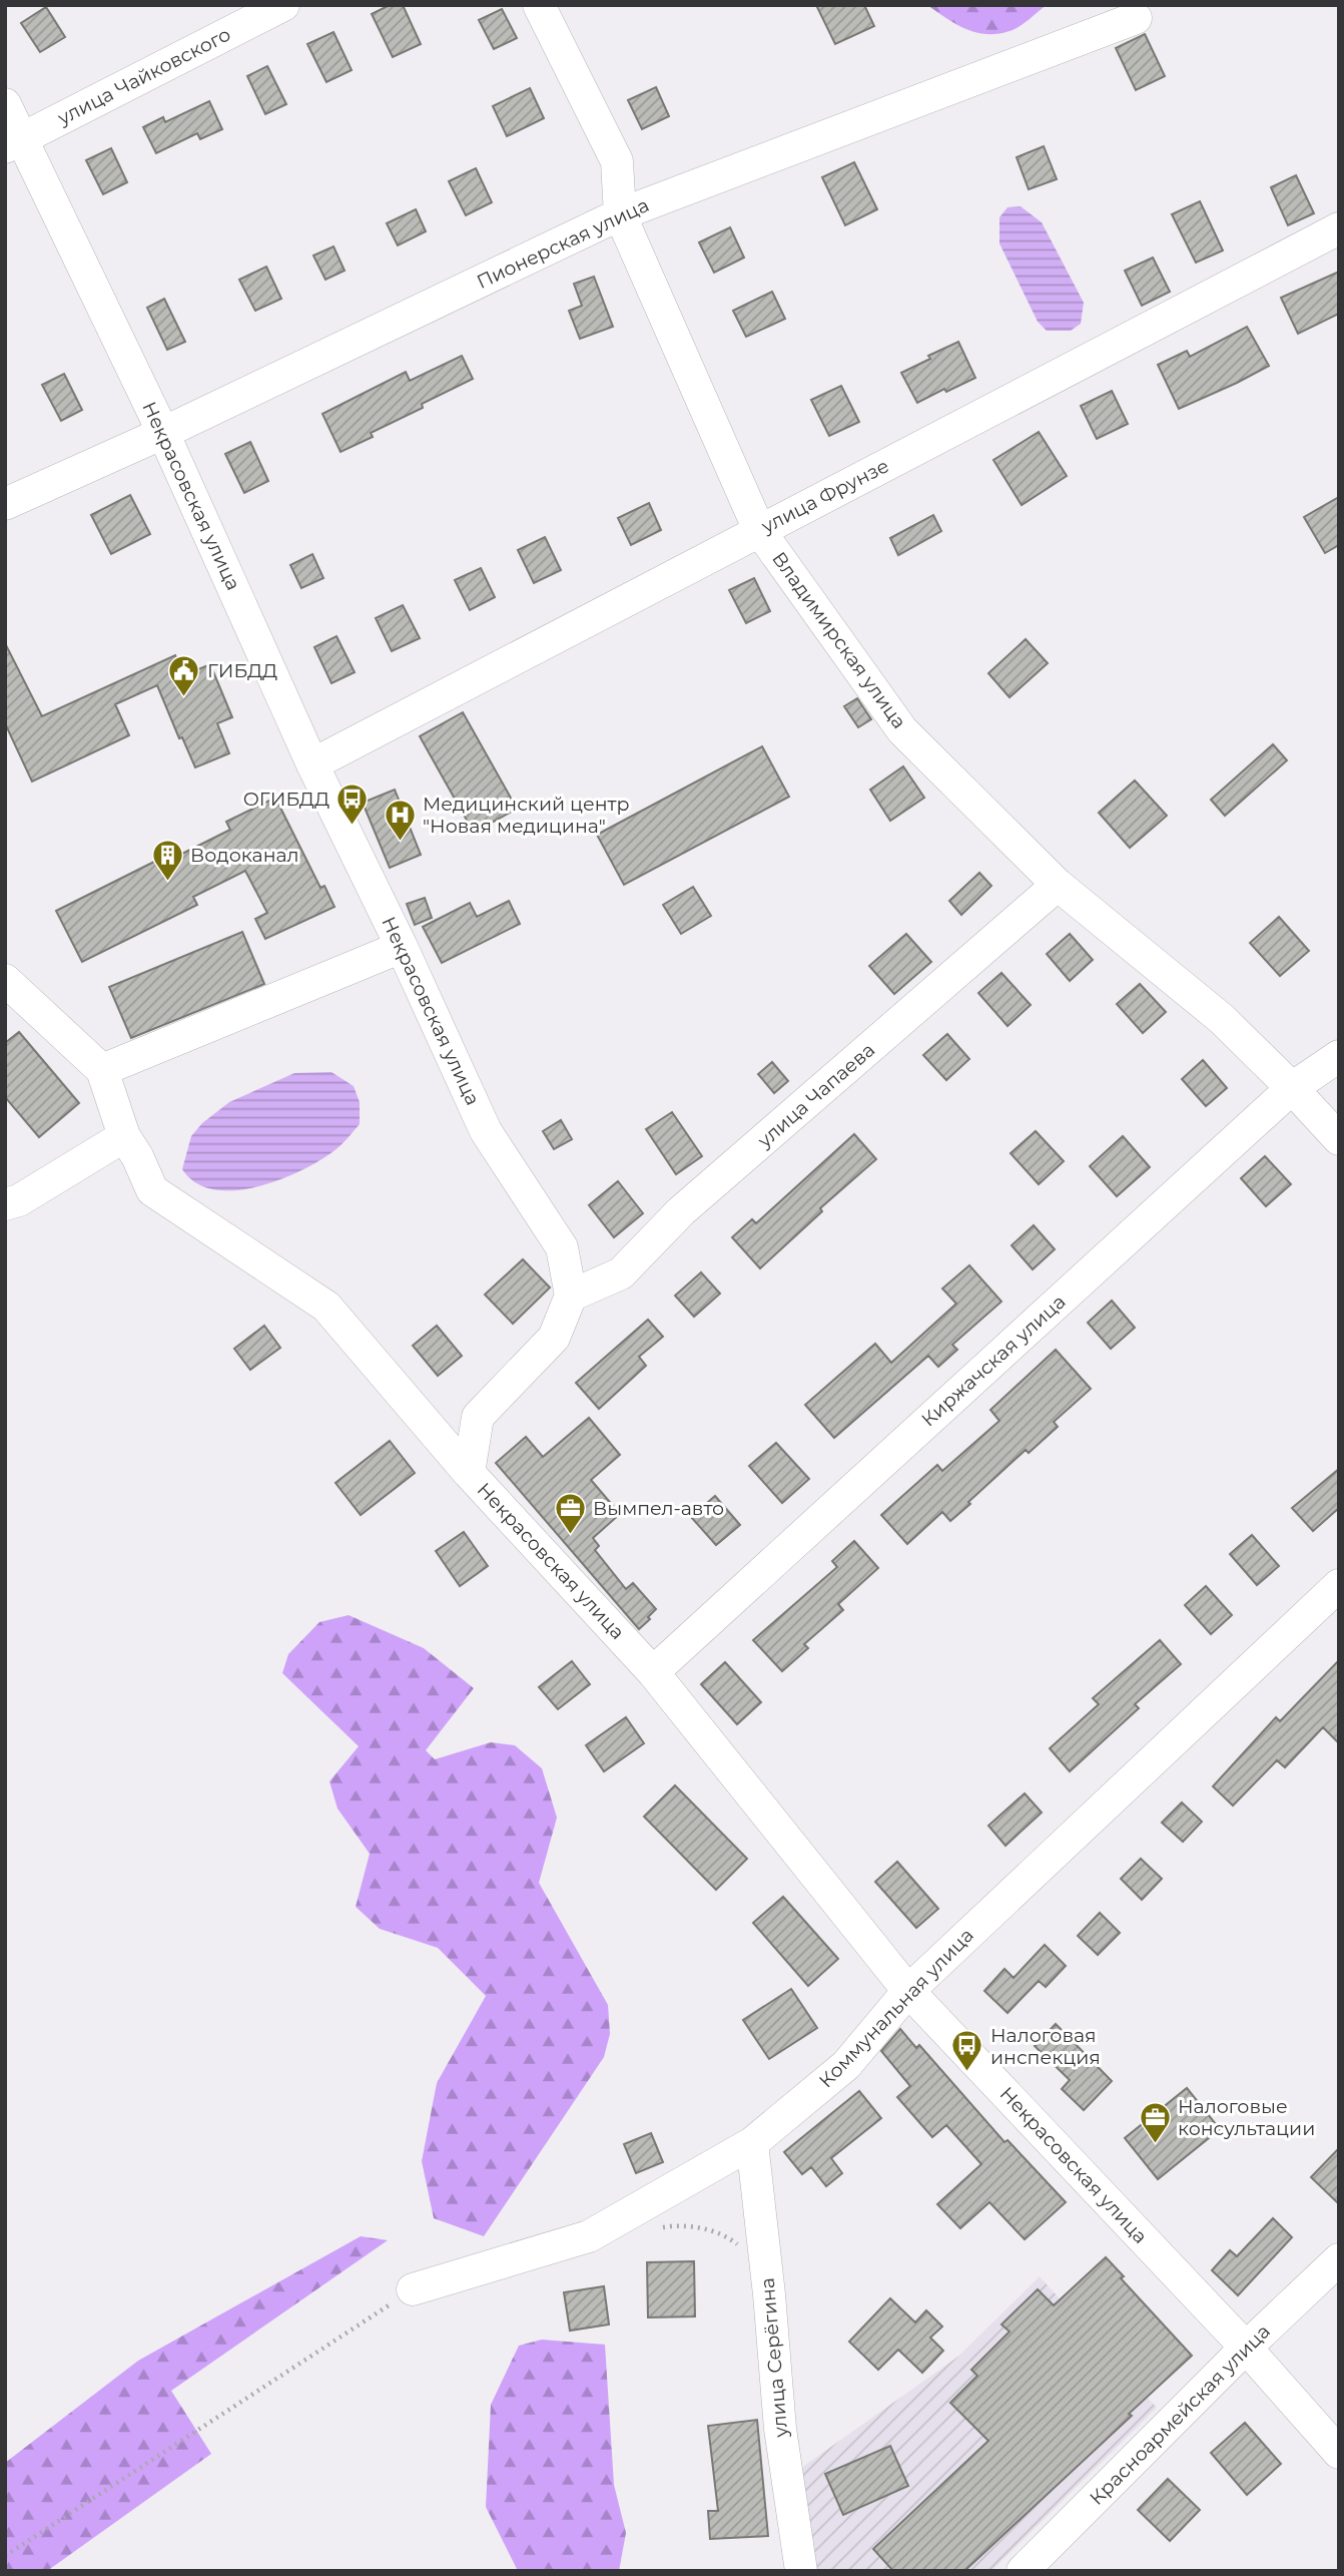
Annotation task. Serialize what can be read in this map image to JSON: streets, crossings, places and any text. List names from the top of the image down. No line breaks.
{"streets":{"street":["улица Чайковского","Пионерская улица","Некрасовская улица","улица Фрунзе","Владимирская улица","улица Чапаева","Киржачская улица","Коммунальная улица","улица Серёгина","Красноармейская улица"]},"crossings":[["улица Чайковского","Некрасовская улица"],["Пионерская улица","Некрасовская улица"],["Пионерская улица","Владимирская улица"],["Некрасовская улица","улица Фрунзе"],["Некрасовская улица","улица Чапаева"],["Некрасовская улица","Киржачская улица"],["Некрасовская улица","Коммунальная улица"],["Некрасовская улица","Красноармейская улица"],["улица Фрунзе","Владимирская улица"],["Владимирская улица","улица Чапаева"],["Владимирская улица","Киржачская улица"],["Коммунальная улица","улица Серёгина"]],"places":{"public building":["ГИБДД"],"bus stop":["ОГИБДД","Налоговая инспекция"],"hospital":["Медицинский центр \"Новая медицина\""],"building":["Водоканал"],"office":["Вымпел-авто","Налоговые консультации"]}}
